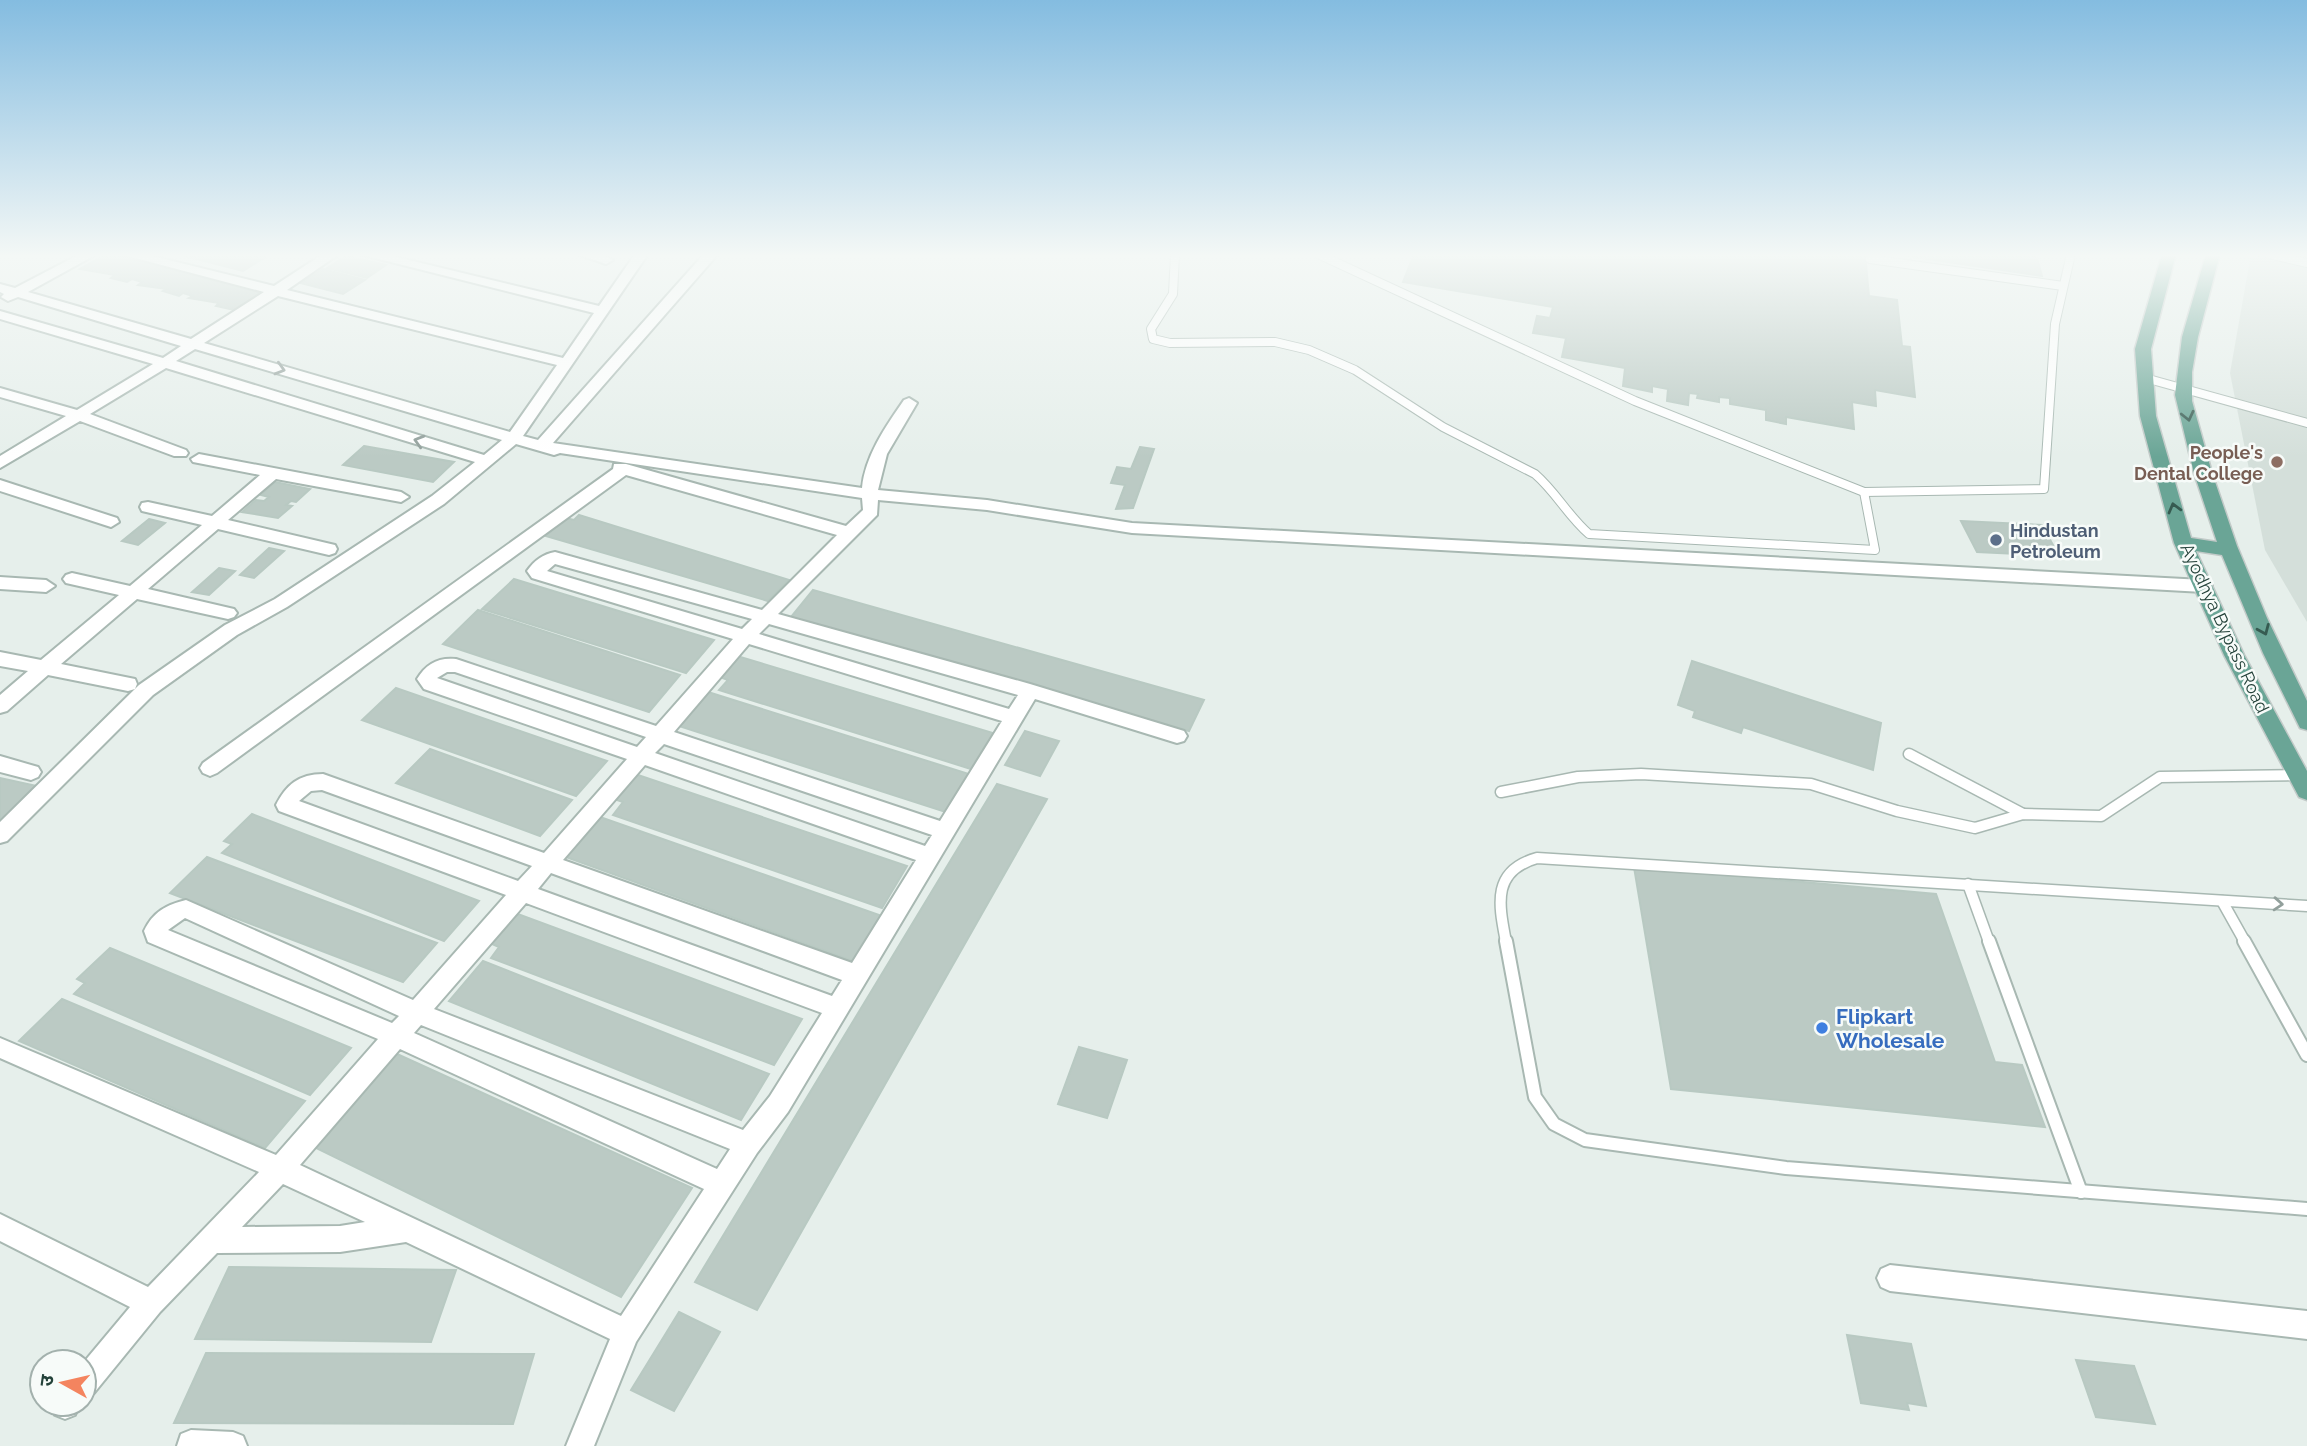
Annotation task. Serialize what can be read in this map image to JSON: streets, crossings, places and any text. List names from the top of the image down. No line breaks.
{"streets":{"main road":["Ayodhya Bypass Road"]},"places":["People's Dental College","Hindustan Petroleum","Flipkart Wholesale"],"north":"left"}
